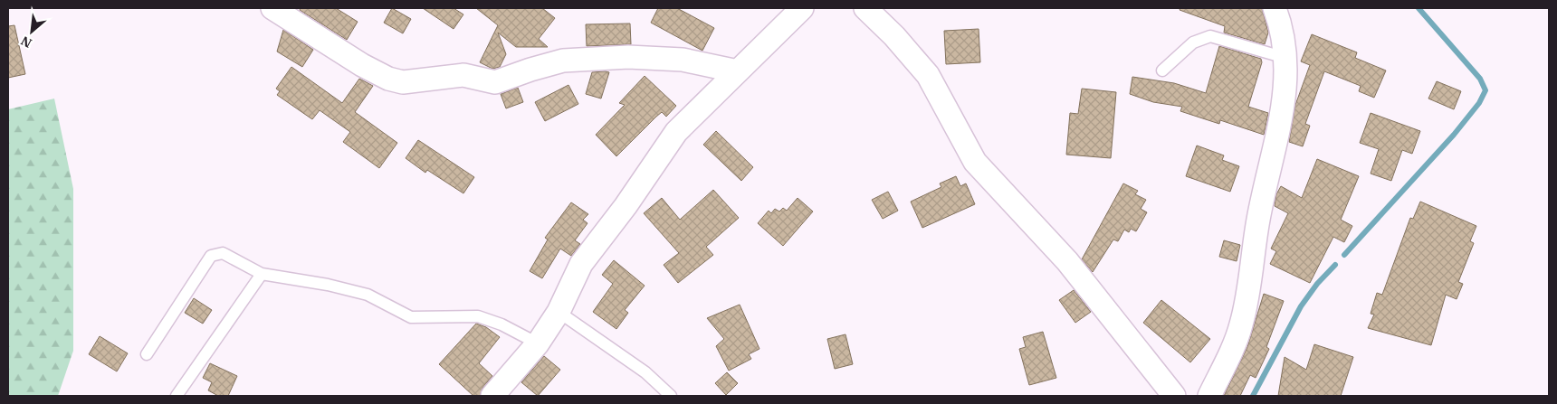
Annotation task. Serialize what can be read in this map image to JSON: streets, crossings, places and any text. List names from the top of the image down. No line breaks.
{"north":"bottom left"}
